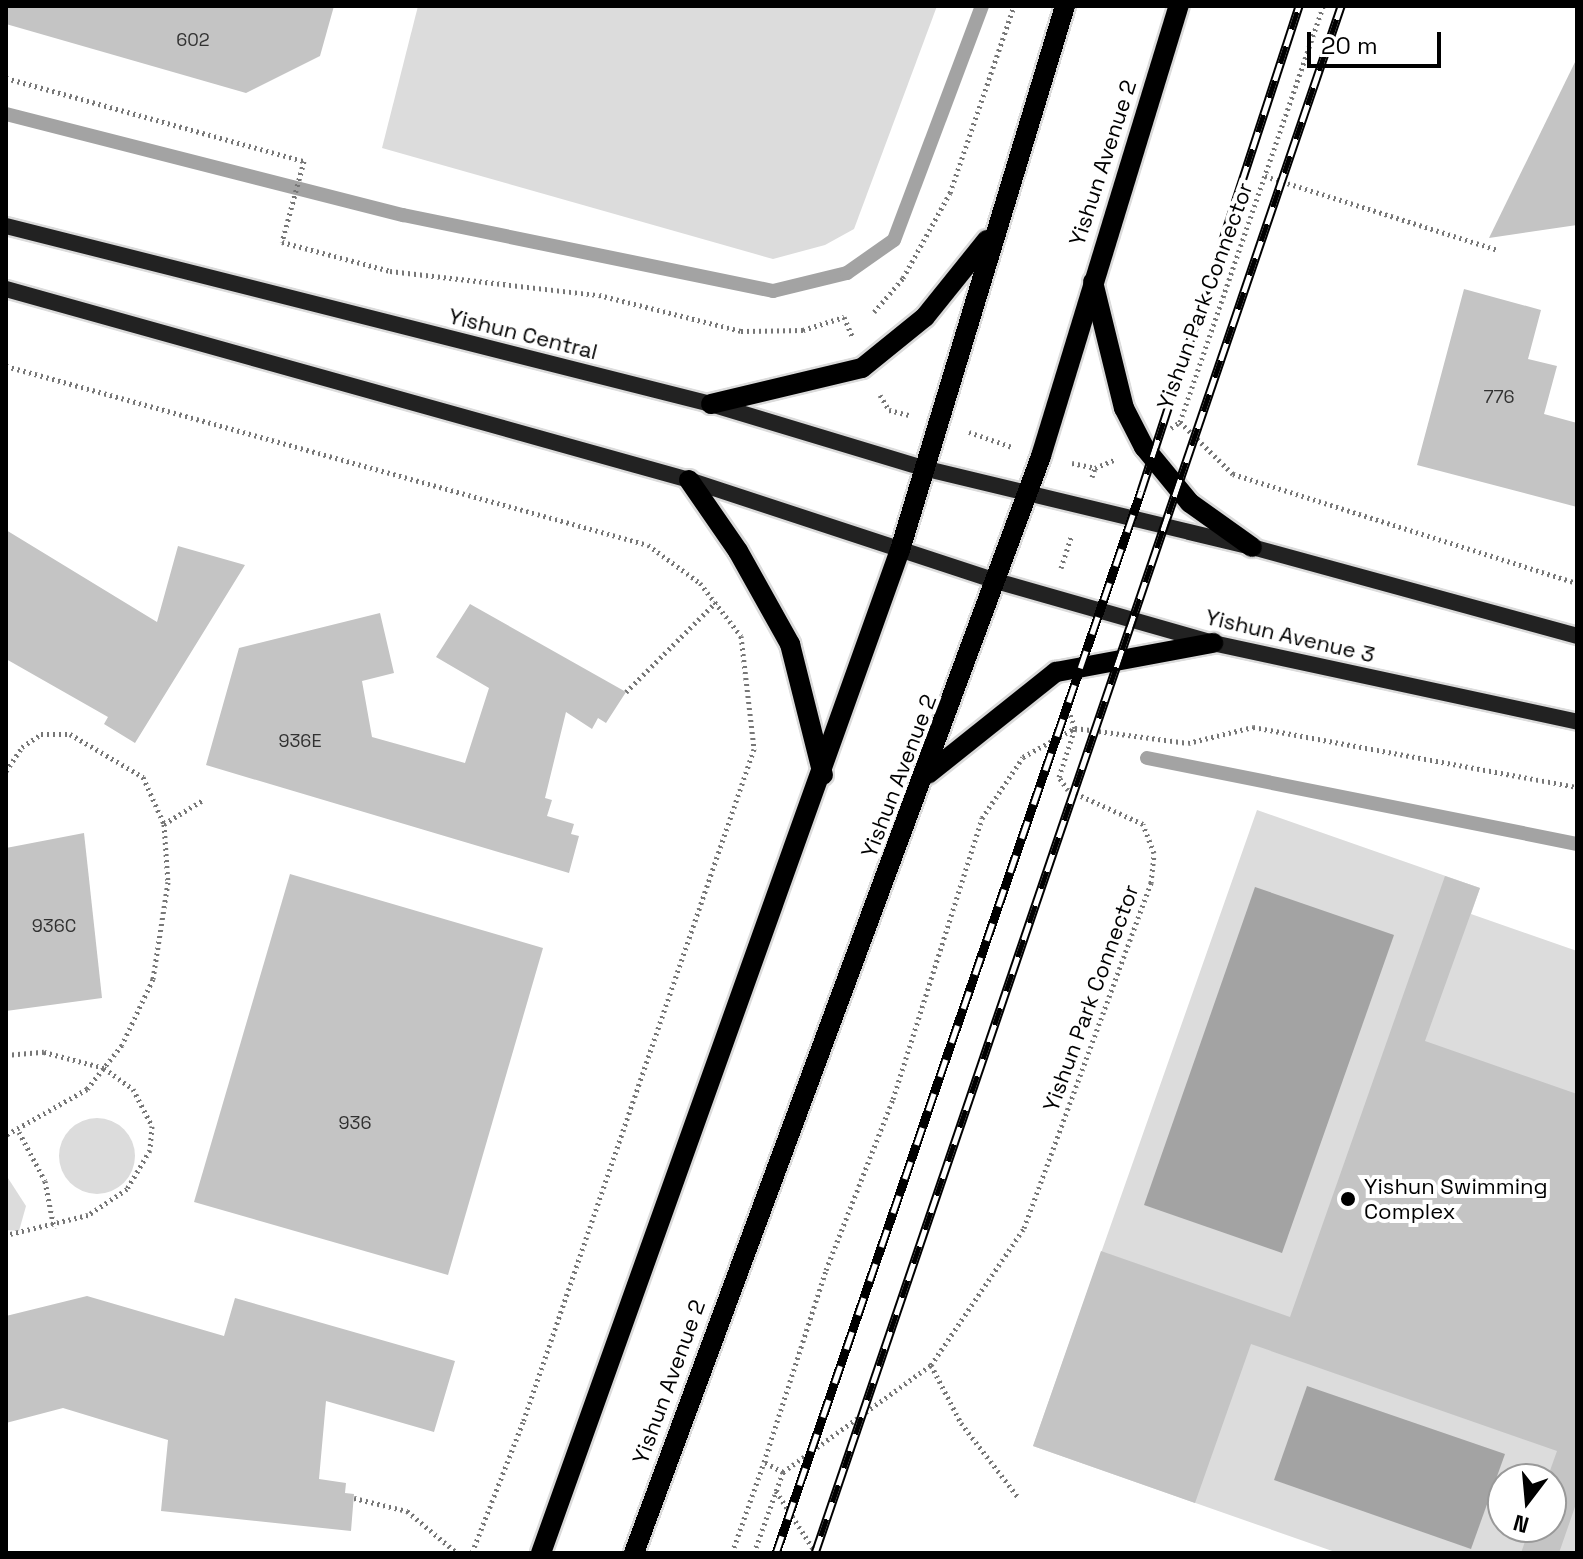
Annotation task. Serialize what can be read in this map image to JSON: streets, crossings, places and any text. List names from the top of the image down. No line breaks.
{"streets":{"main road":["Yishun Avenue 2","Yishun Central","Yishun Avenue 3"],"path":["Yishun Park Connector"]},"crossings":[["Yishun Avenue 2","Yishun Central"],["Yishun Avenue 2","Yishun Avenue 3"]],"places":["Yishun Swimming Complex"],"house_numbers":["602","776","936E","936C","936"],"scale_bar":"20 m","north":"bottom"}
